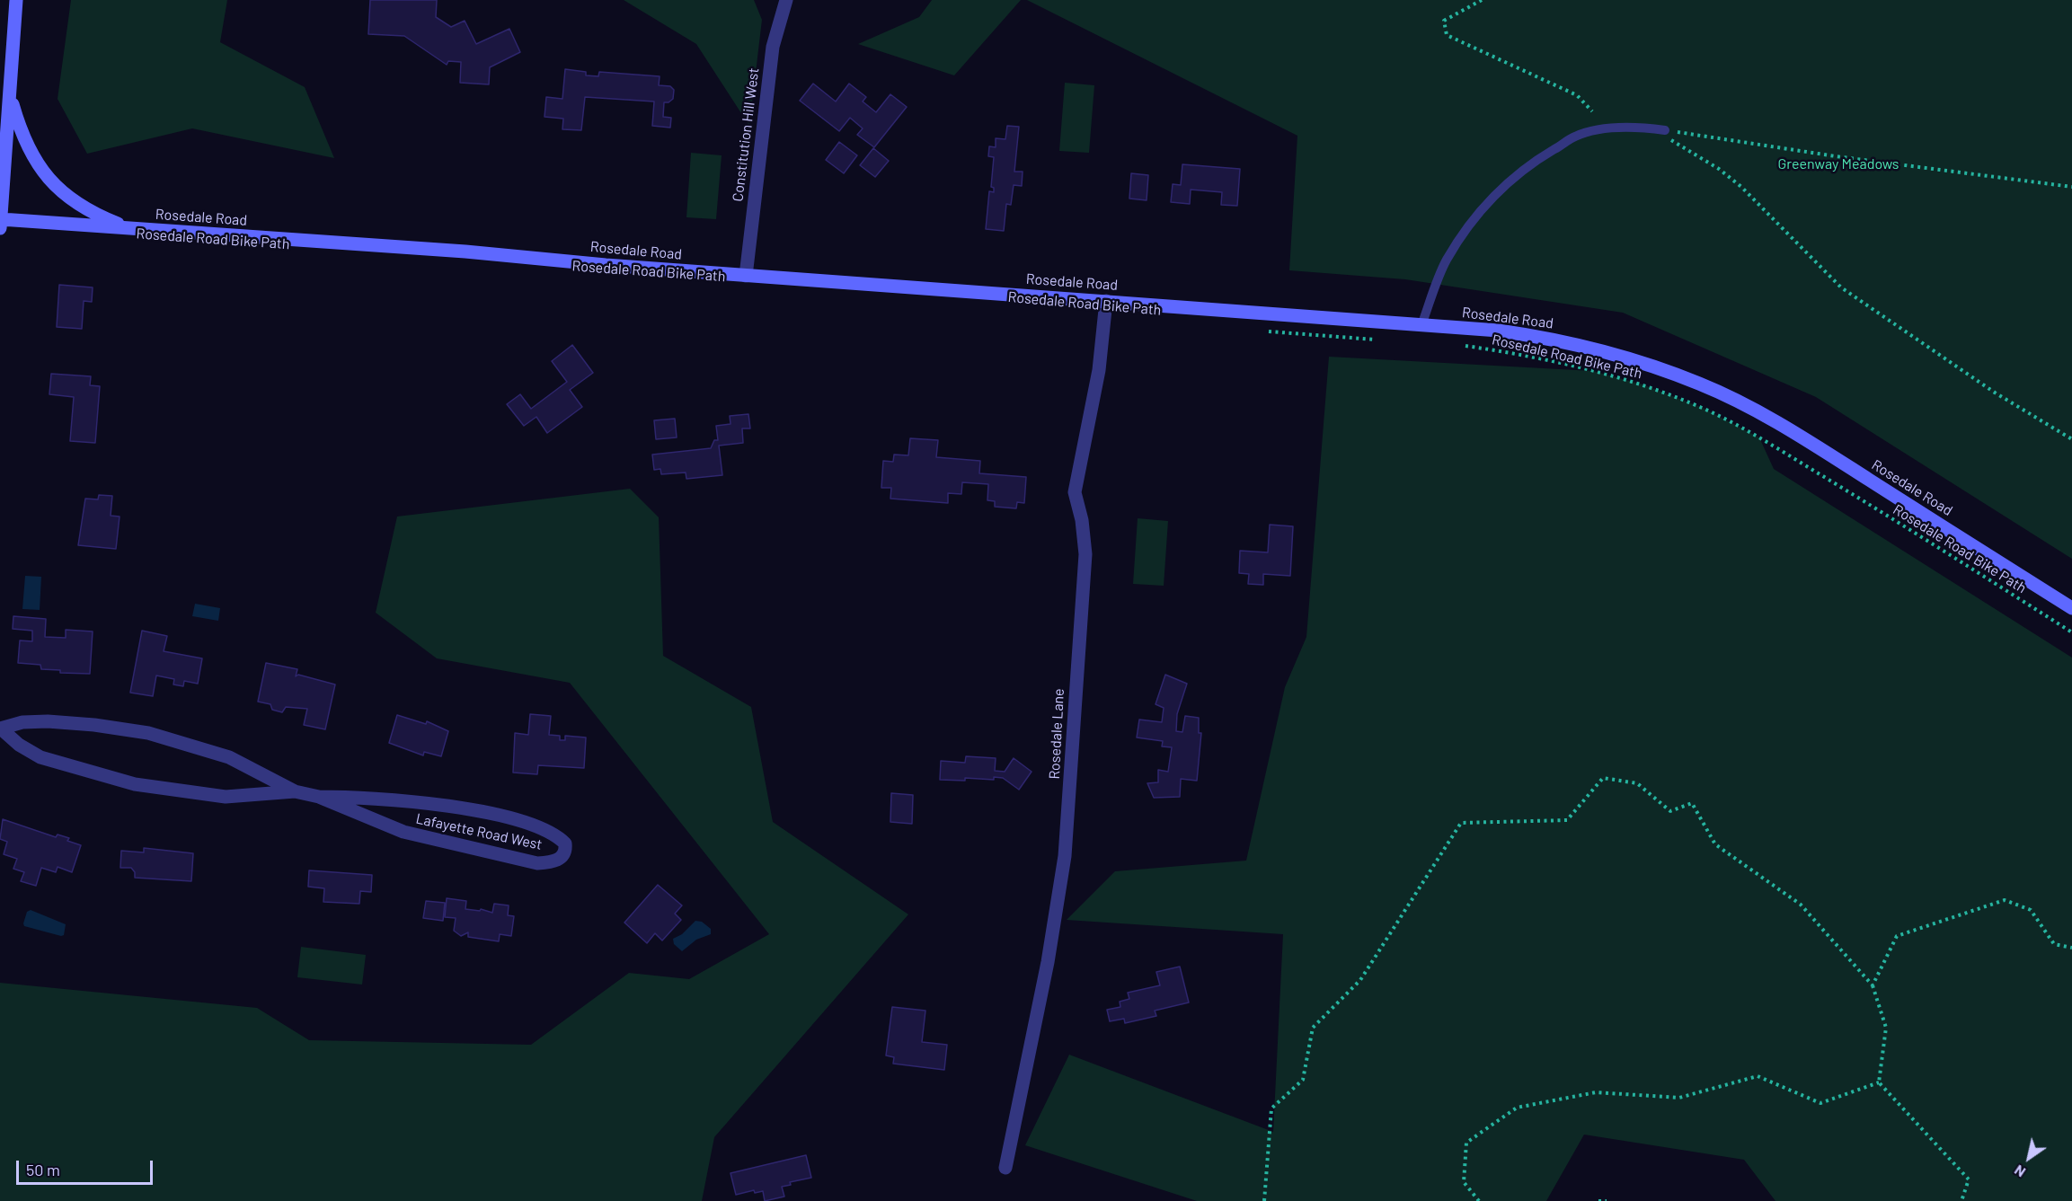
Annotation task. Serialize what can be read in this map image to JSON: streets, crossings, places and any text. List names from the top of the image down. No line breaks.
{"streets":{"street":["Constitution Hill West","Rosedale Road","Rosedale Lane","Lafayette Road West"],"path":["Rosedale Road Bike Path"]},"crossings":[["Constitution Hill West","Rosedale Road"],["Rosedale Road","Rosedale Lane"]],"parks":["Greenway Meadows"],"scale_bar":"50 m","north":"bottom left"}
